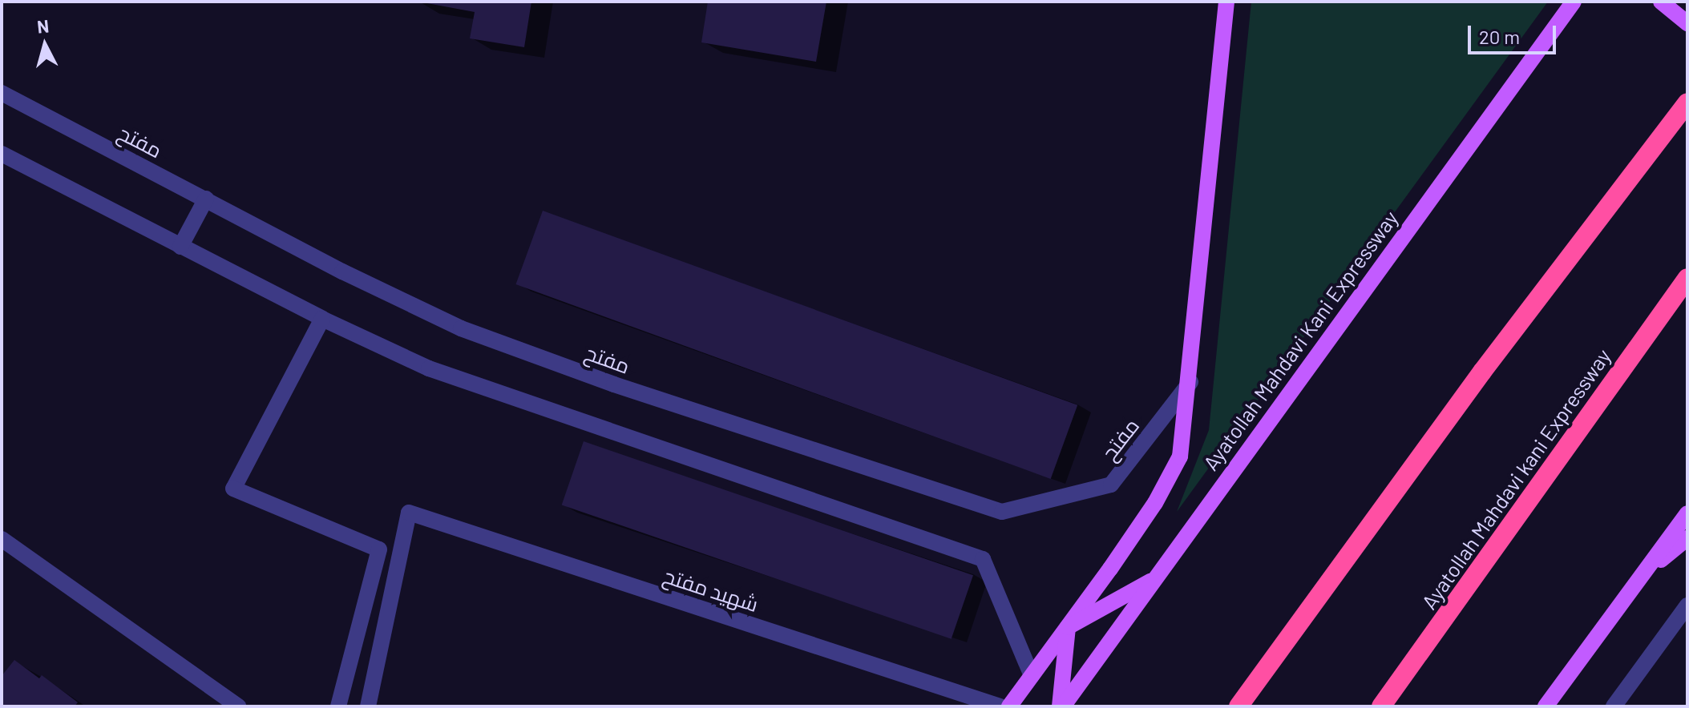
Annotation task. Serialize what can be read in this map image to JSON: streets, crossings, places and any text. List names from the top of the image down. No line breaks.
{"streets":{"highway":["Ayatollah Mahdavi kani Expressway"],"main road":["Ayatollah Mahdavi Kani Expressway"],"street":["مفتح","شهید مفتح"]},"scale_bar":"20 m","north":"top"}
